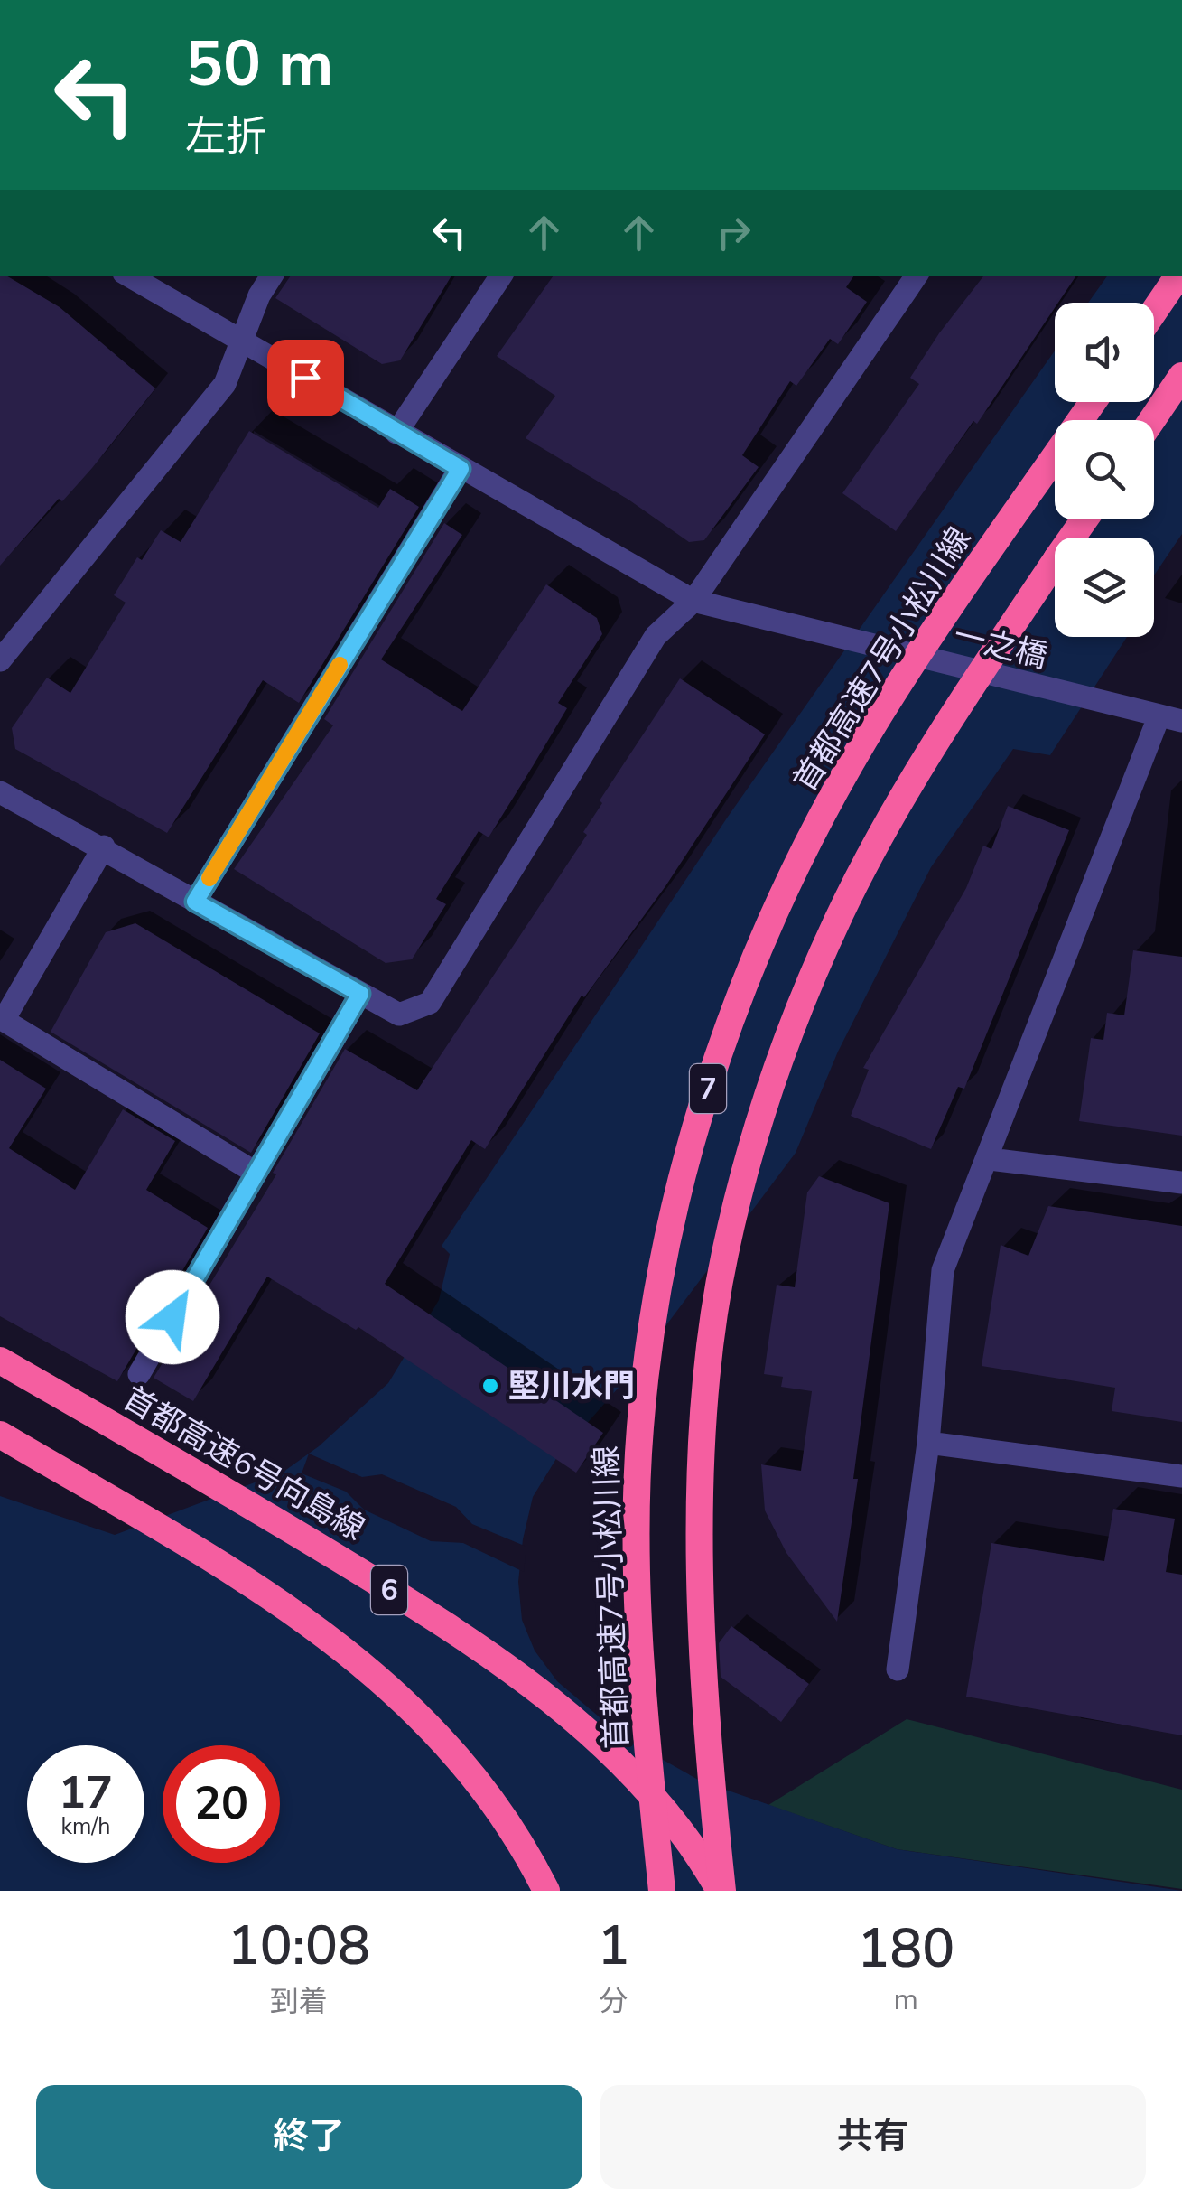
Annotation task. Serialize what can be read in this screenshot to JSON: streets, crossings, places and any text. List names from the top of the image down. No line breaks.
{"streets":{"highway":["首都高速7号小松川線","7","首都高速6号向島線","6"],"street":["一之橋"]},"crossings":[["7","首都高速6号向島線"]],"places":["堅川水門"],"page":{"turn":["50 m","左折"],"speed":"17 km/h","limit":"20","eta":["10:08","到着","1","分","180","m"],"buttons":["終了","共有"]}}
